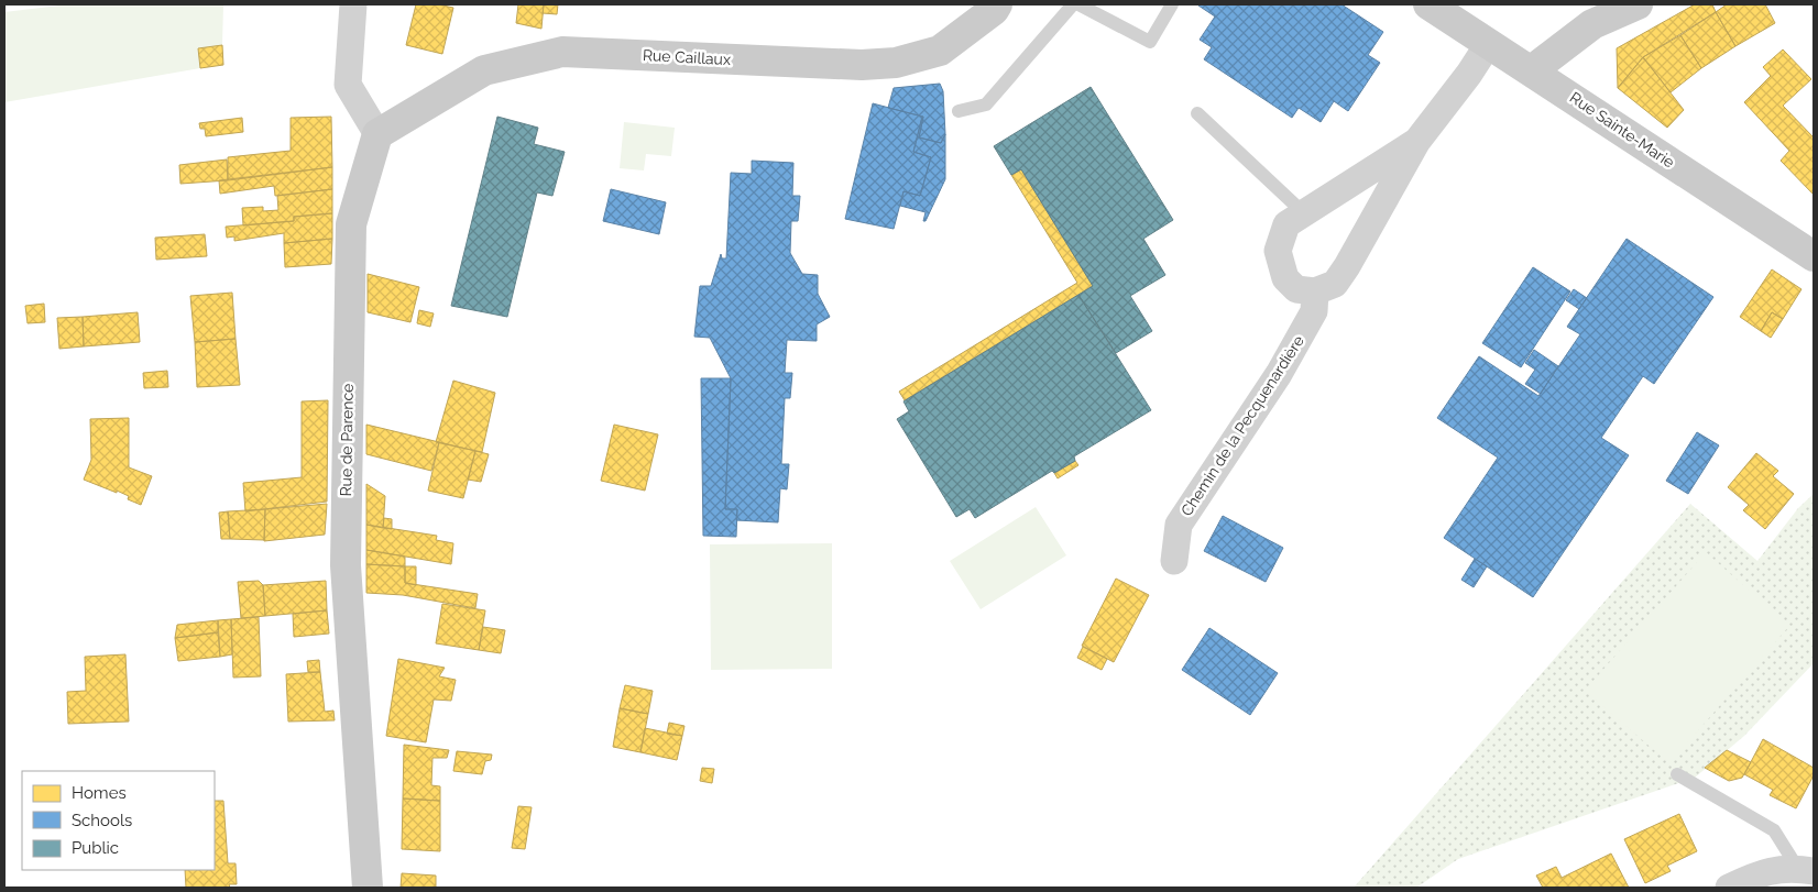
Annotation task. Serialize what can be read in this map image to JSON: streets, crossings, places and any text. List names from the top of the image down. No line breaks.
{"streets":{"street":["Rue Caillaux","Rue Sainte-Marie","Chemin de la Pecquenardière","Rue de Parence"]},"crossings":[["Rue Caillaux","Rue de Parence"]],"legend":["Homes","Schools","Public"]}
